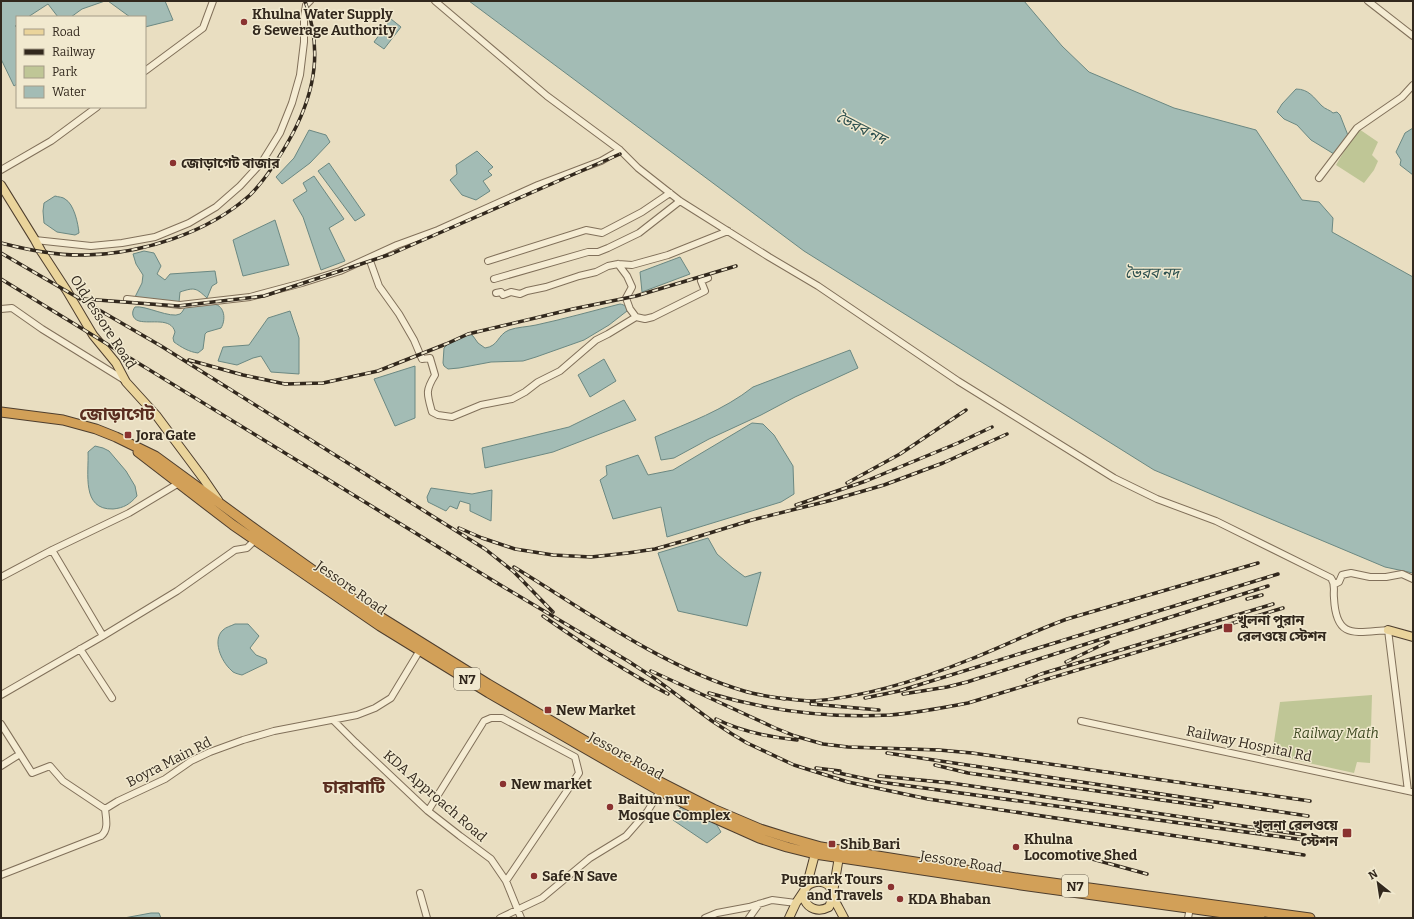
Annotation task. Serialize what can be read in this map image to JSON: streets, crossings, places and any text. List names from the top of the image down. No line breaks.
{"streets":{"highway":["Jessore Road","N7"],"main road":["Old Jessore Road"],"street":["Railway Hospital Rd","Boyra Main Rd","KDA Approach Road"]},"crossings":[["Old Jessore Road","Jessore Road"],["Jessore Road","N7"],["Jessore Road","Boyra Main Rd"],["Boyra Main Rd","KDA Approach Road"]],"districts":["জোড়াগেট","চারাবাটি"],"water":["ভৈরব নদ"],"parks":["Railway Math"],"places":{"other":["Khulna Water Supply & Sewerage Authority","জোড়াগেট বাজার","New market","Baitun nur Mosque Complex","Khulna Locomotive Shed","Safe N Save","Pugmark Tours and Travels","KDA Bhaban"],"transit":["Jora Gate","খুলনা পুরান রেলওয়ে স্টেশন","New Market","খুলনা রেলওয়ে স্টেশন","Shib Bari"]},"legend":["Road","Railway","Park","Water"],"north":"top left"}
